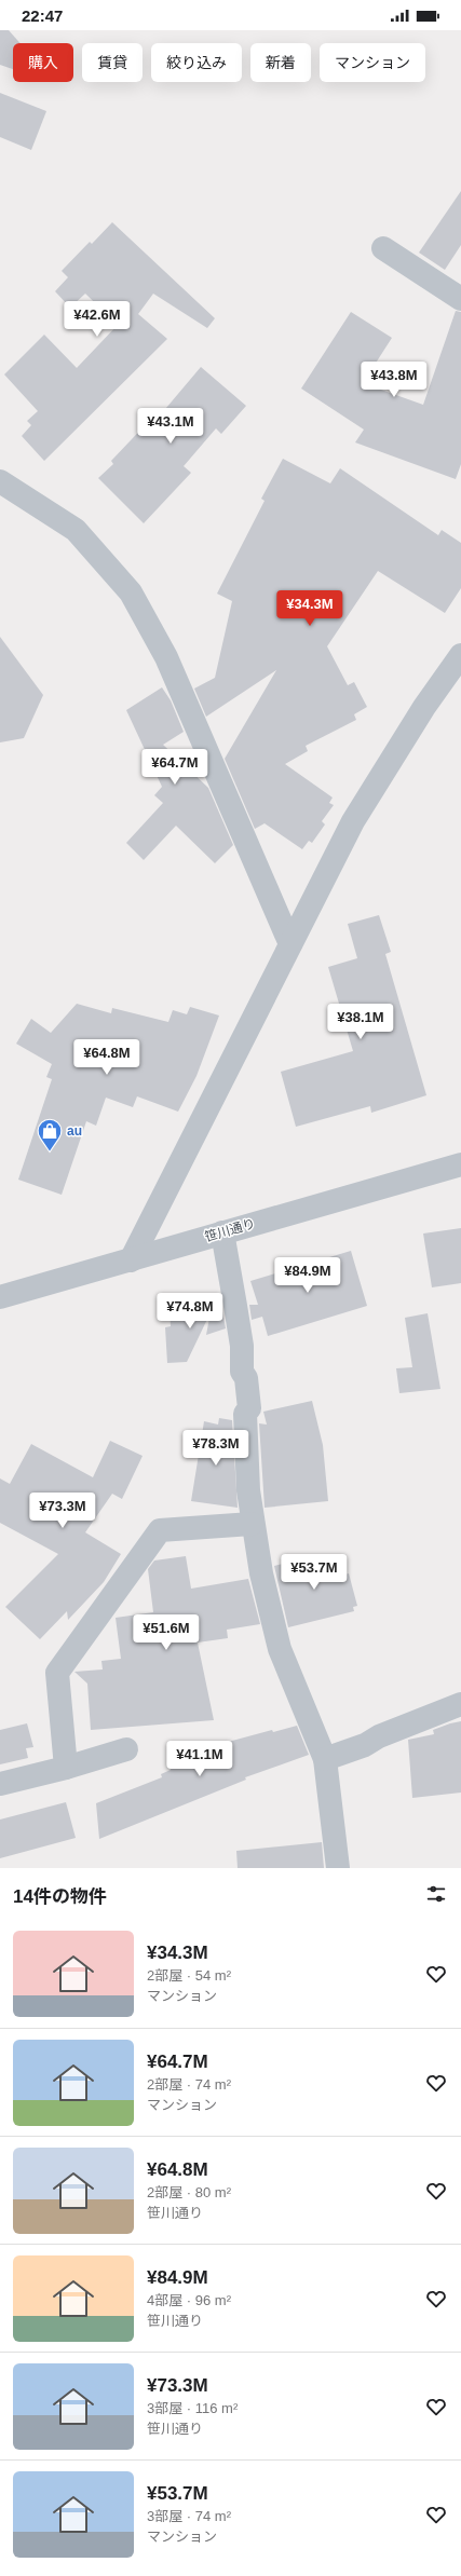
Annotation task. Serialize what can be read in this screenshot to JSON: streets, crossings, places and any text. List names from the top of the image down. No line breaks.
{"streets":{"street":["笹川通り"]},"places":{"shop":["au"]},"page":{"status":"22:47","chip":["購入","賃貸","絞り込み","新着","マンション"],"price":["¥42.6M","¥43.8M","¥43.1M","¥34.3M","¥64.7M","¥38.1M","¥64.8M","¥84.9M","¥74.8M","¥78.3M","¥73.3M","¥53.7M","¥51.6M","¥41.1M"],"heading":"14件の物件","list":[{"name":"¥34.3M","note":"2部屋 · 54 m² · マンション"},{"name":"¥64.7M","note":"2部屋 · 74 m² · マンション"},{"name":"¥64.8M","note":"2部屋 · 80 m² · 笹川通り"},{"name":"¥84.9M","note":"4部屋 · 96 m² · 笹川通り"},{"name":"¥73.3M","note":"3部屋 · 116 m² · 笹川通り"},{"name":"¥53.7M","note":"3部屋 · 74 m² · マンション"}]}}
